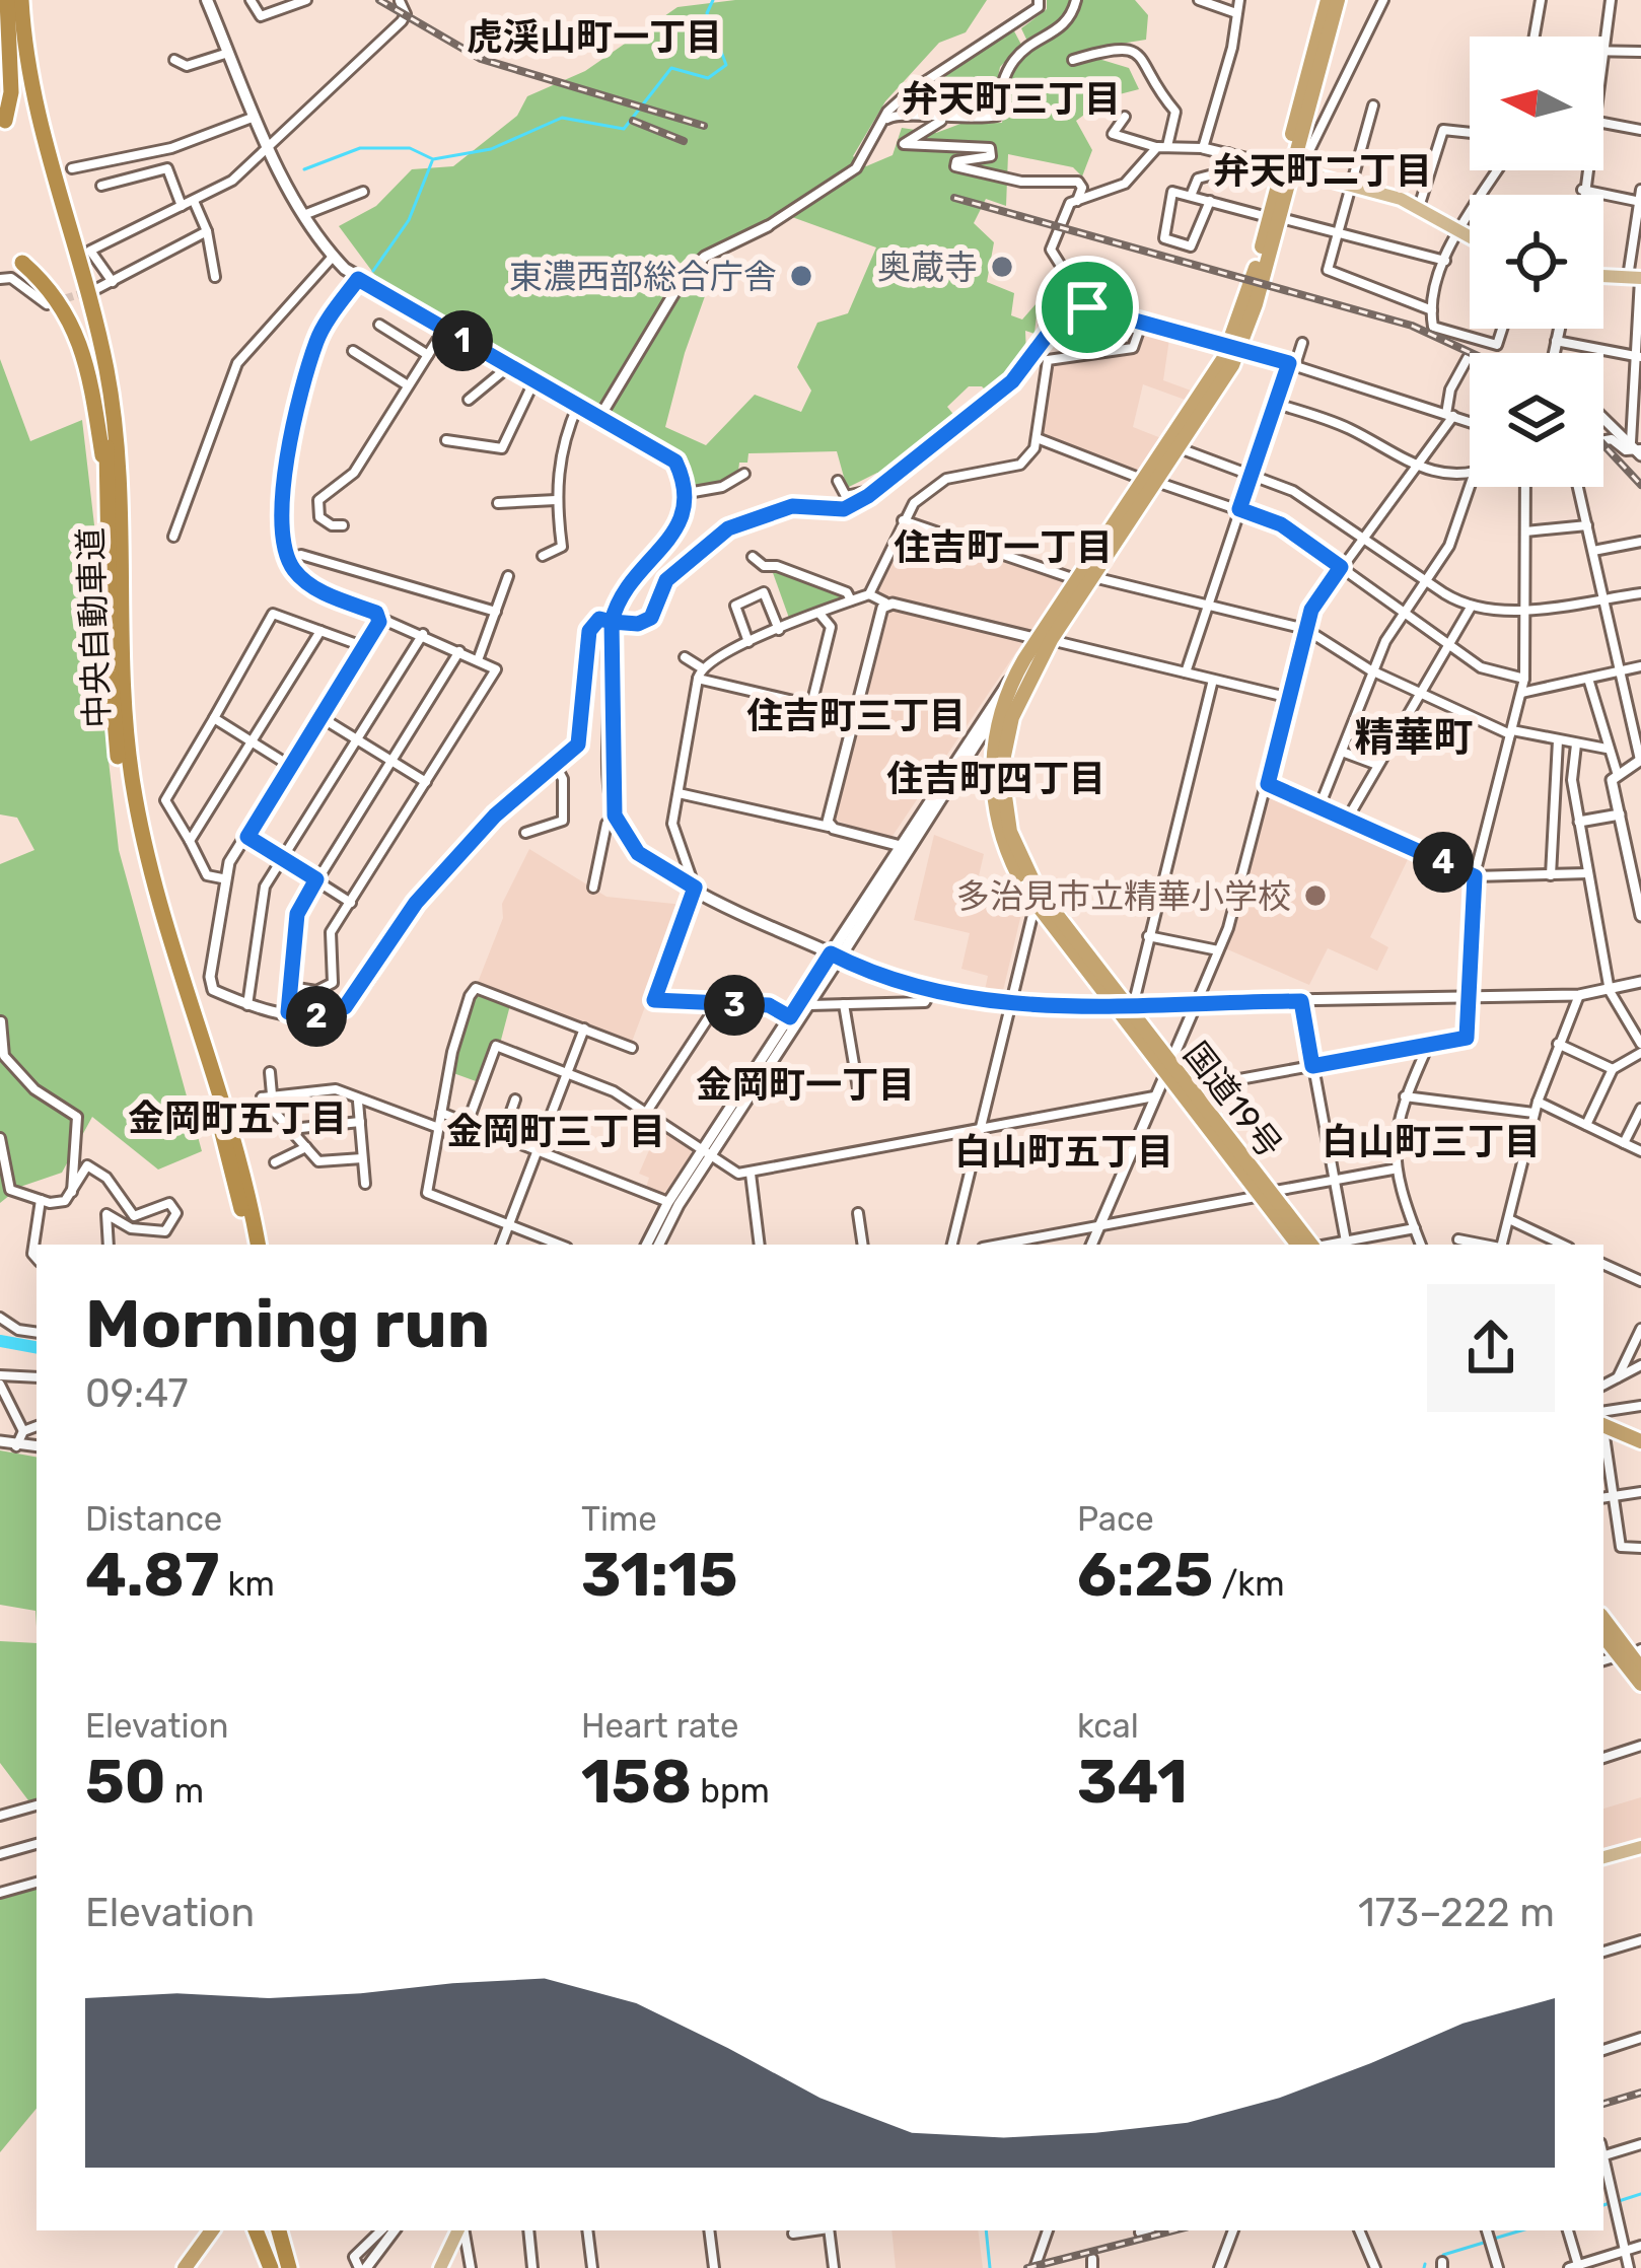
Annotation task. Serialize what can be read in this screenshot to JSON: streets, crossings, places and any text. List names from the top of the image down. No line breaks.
{"streets":{"highway":["中央自動車道","国道19号"]},"districts":["虎渓山町一丁目","弁天町三丁目","弁天町二丁目","住吉町一丁目","住吉町三丁目","精華町","住吉町四丁目","金岡町一丁目","金岡町五丁目","金岡町三丁目","白山町三丁目","白山町五丁目"],"places":["奥蔵寺","東濃西部総合庁舎","多治見市立精華小学校"],"north":"left","page":{"pins":["1","4","3","2"],"heading":["Morning run","09:47"],"stats":[["Distance","4.87 km"],["Time","31:15"],["Pace","6:25 /km"],["Elevation","50 m"],["Heart rate","158 bpm"],["kcal","341"]],"chart":["Elevation","173–222 m"]}}
